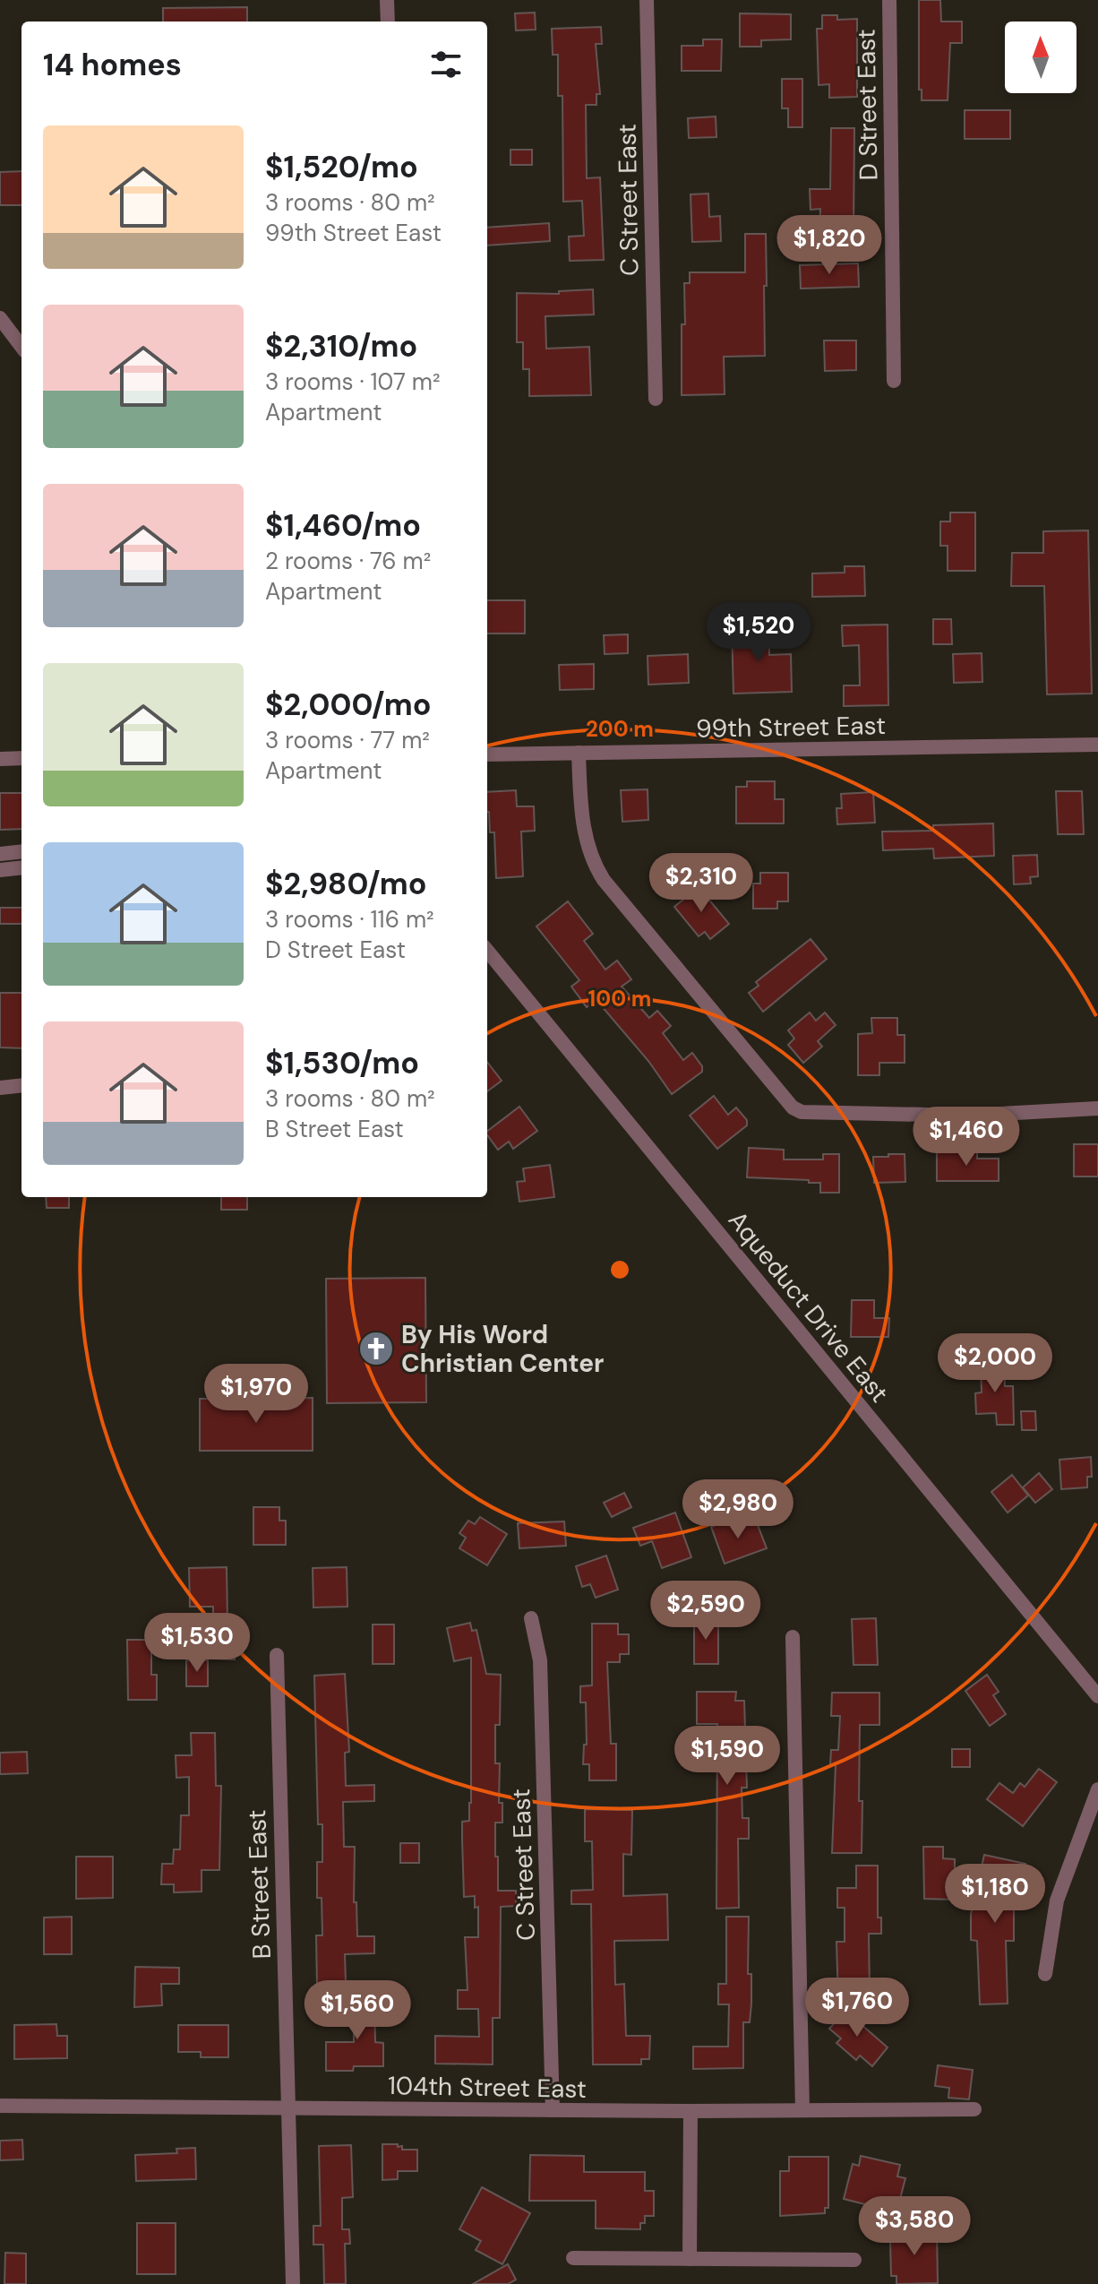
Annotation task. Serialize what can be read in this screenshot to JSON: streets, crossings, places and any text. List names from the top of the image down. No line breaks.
{"streets":{"street":["D Street East","C Street East","99th Street East","Aqueduct Drive East","B Street East","104th Street East"]},"crossings":[["C Street East","104th Street East"],["B Street East","104th Street East"]],"places":{"church":["By His Word Christian Center"]},"north":"top","page":{"heading":"14 homes","list":[{"name":"$1,520/mo","note":"3 rooms · 80 m² · 99th Street East"},{"name":"$2,310/mo","note":"3 rooms · 107 m² · Apartment"},{"name":"$1,460/mo","note":"2 rooms · 76 m² · Apartment"},{"name":"$2,000/mo","note":"3 rooms · 77 m² · Apartment"},{"name":"$2,980/mo","note":"3 rooms · 116 m² · D Street East"},{"name":"$1,530/mo","note":"3 rooms · 80 m² · B Street East"}],"price":["$1,820","$1,520","$2,310","$1,460","$2,000","$1,970","$2,980","$2,590","$1,530","$1,590","$1,180","$1,760","$1,560","$3,580"]},"rings":["200 m","100 m"]}
